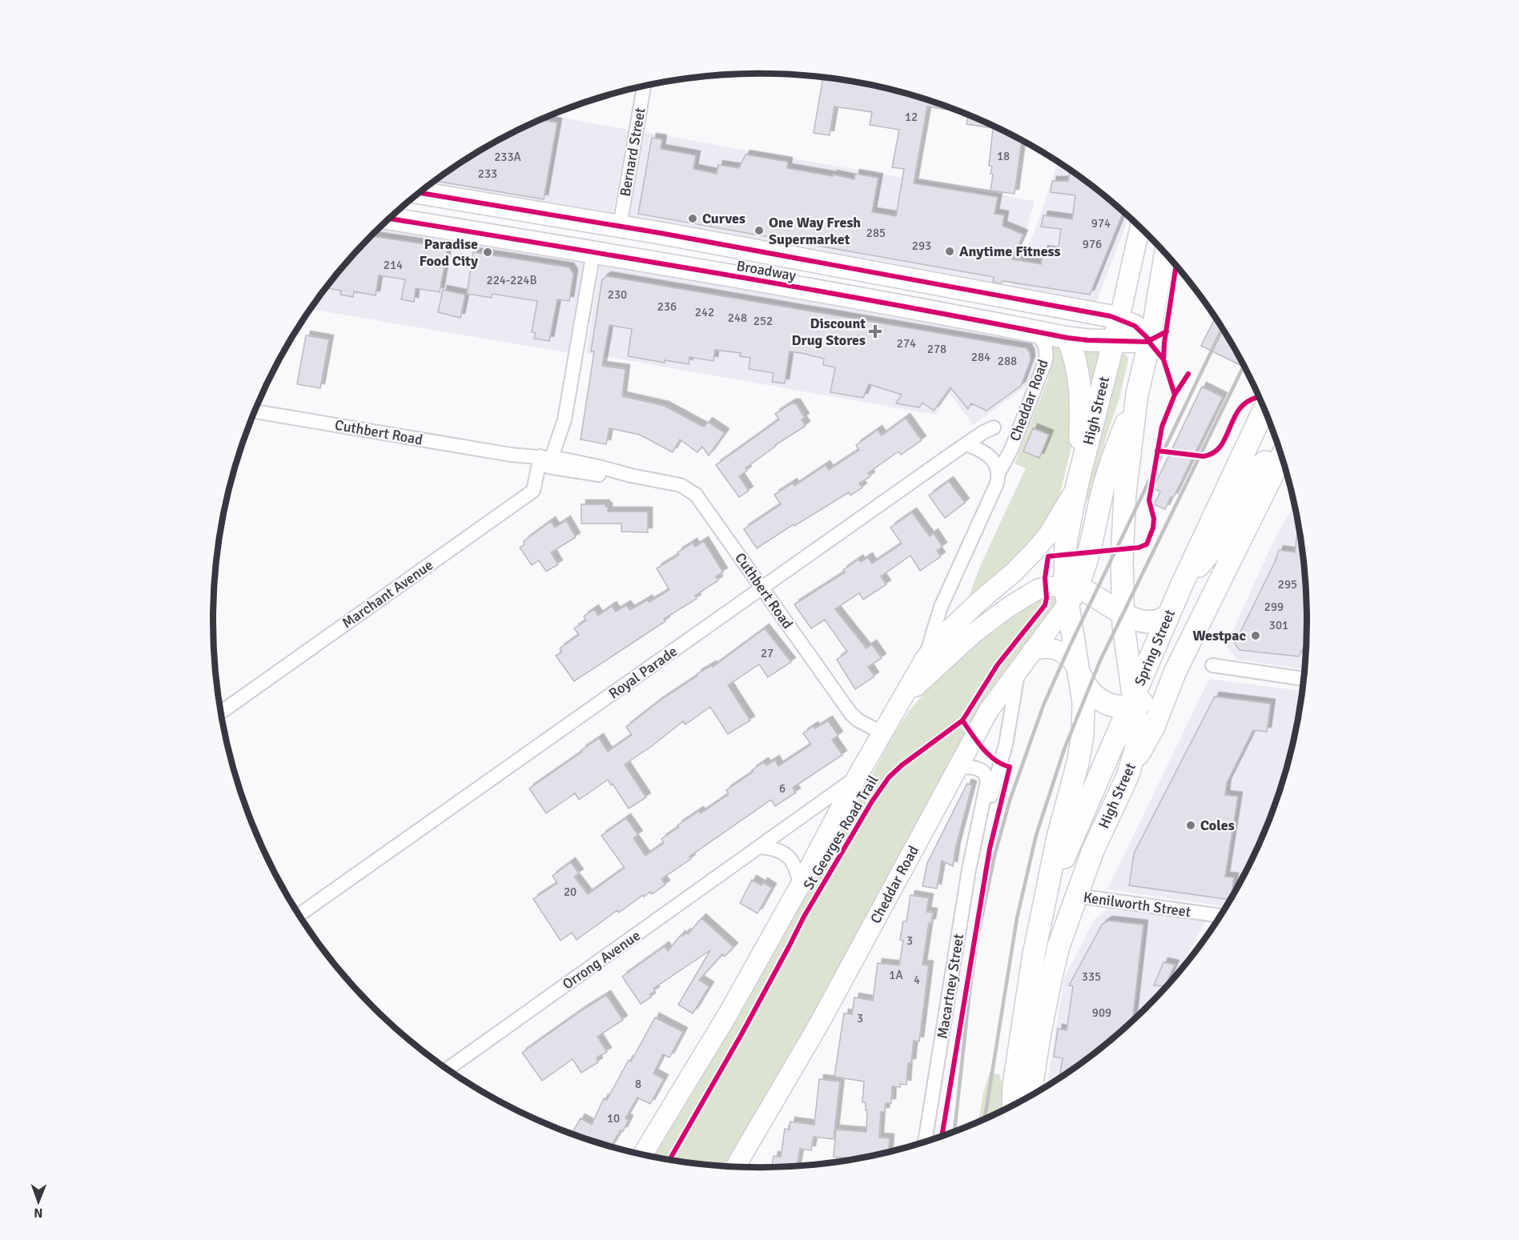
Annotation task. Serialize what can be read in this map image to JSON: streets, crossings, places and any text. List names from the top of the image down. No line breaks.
{"streets":{"main road":["Broadway","Cheddar Road","High Street","Spring Street"],"street":["Bernard Street","Cuthbert Road","Marchant Avenue","Royal Parade","Kenilworth Street","Orrong Avenue","Macartney Street"],"cycle path":["St Georges Road Trail"]},"crossings":[["Bernard Street","Broadway"],["Broadway","Cheddar Road"],["Broadway","High Street"],["Broadway","Marchant Avenue"],["Cheddar Road","High Street"],["Cheddar Road","Cuthbert Road"],["Cheddar Road","Orrong Avenue"],["Cheddar Road","Macartney Street"],["High Street","Spring Street"],["High Street","Kenilworth Street"],["Cuthbert Road","Marchant Avenue"],["Cuthbert Road","Royal Parade"]],"places":{"other":["Curves","One Way Fresh Supermarket","Anytime Fitness","Paradise Food City","Westpac","Coles"],"health":["Discount Drug Stores"]},"house_numbers":["12","18","233A","233","974","285","976","293","214","224-224B","230","236","242","248","252","274","278","284","288","295","299","301","27","6","20","3","1A","335","4","909","3","8","10"],"north":"bottom"}
